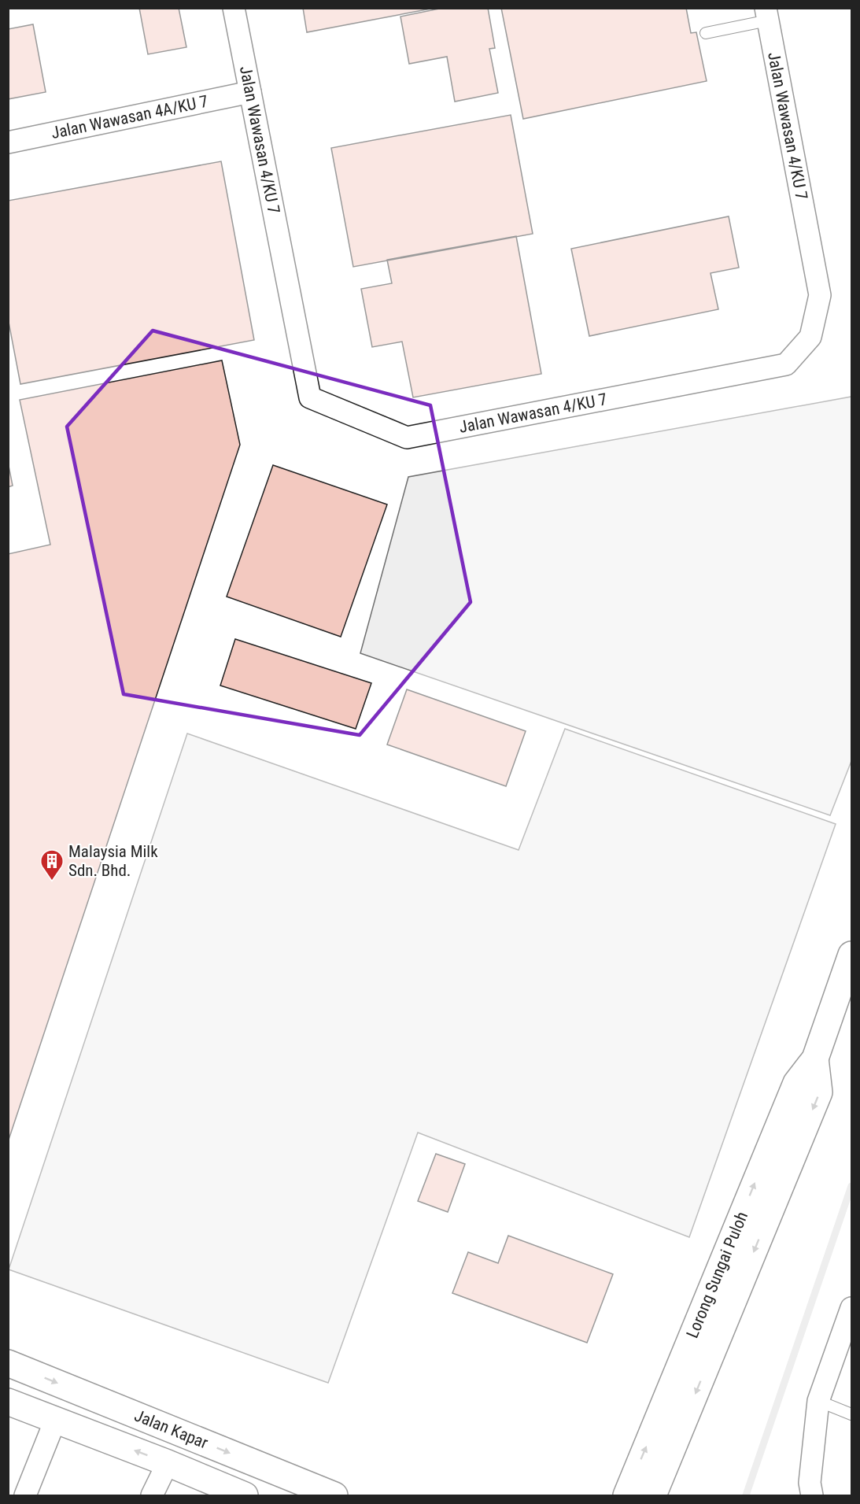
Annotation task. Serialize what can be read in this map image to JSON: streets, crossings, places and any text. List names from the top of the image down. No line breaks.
{"streets":{"main road":["Lorong Sungai Puloh","Jalan Kapar"],"street":["Jalan Wawasan 4A/KU 7","Jalan Wawasan 4/KU 7"]},"crossings":[["Jalan Wawasan 4A/KU 7","Jalan Wawasan 4/KU 7"]],"places":{"building":["Malaysia Milk Sdn. Bhd."]}}
